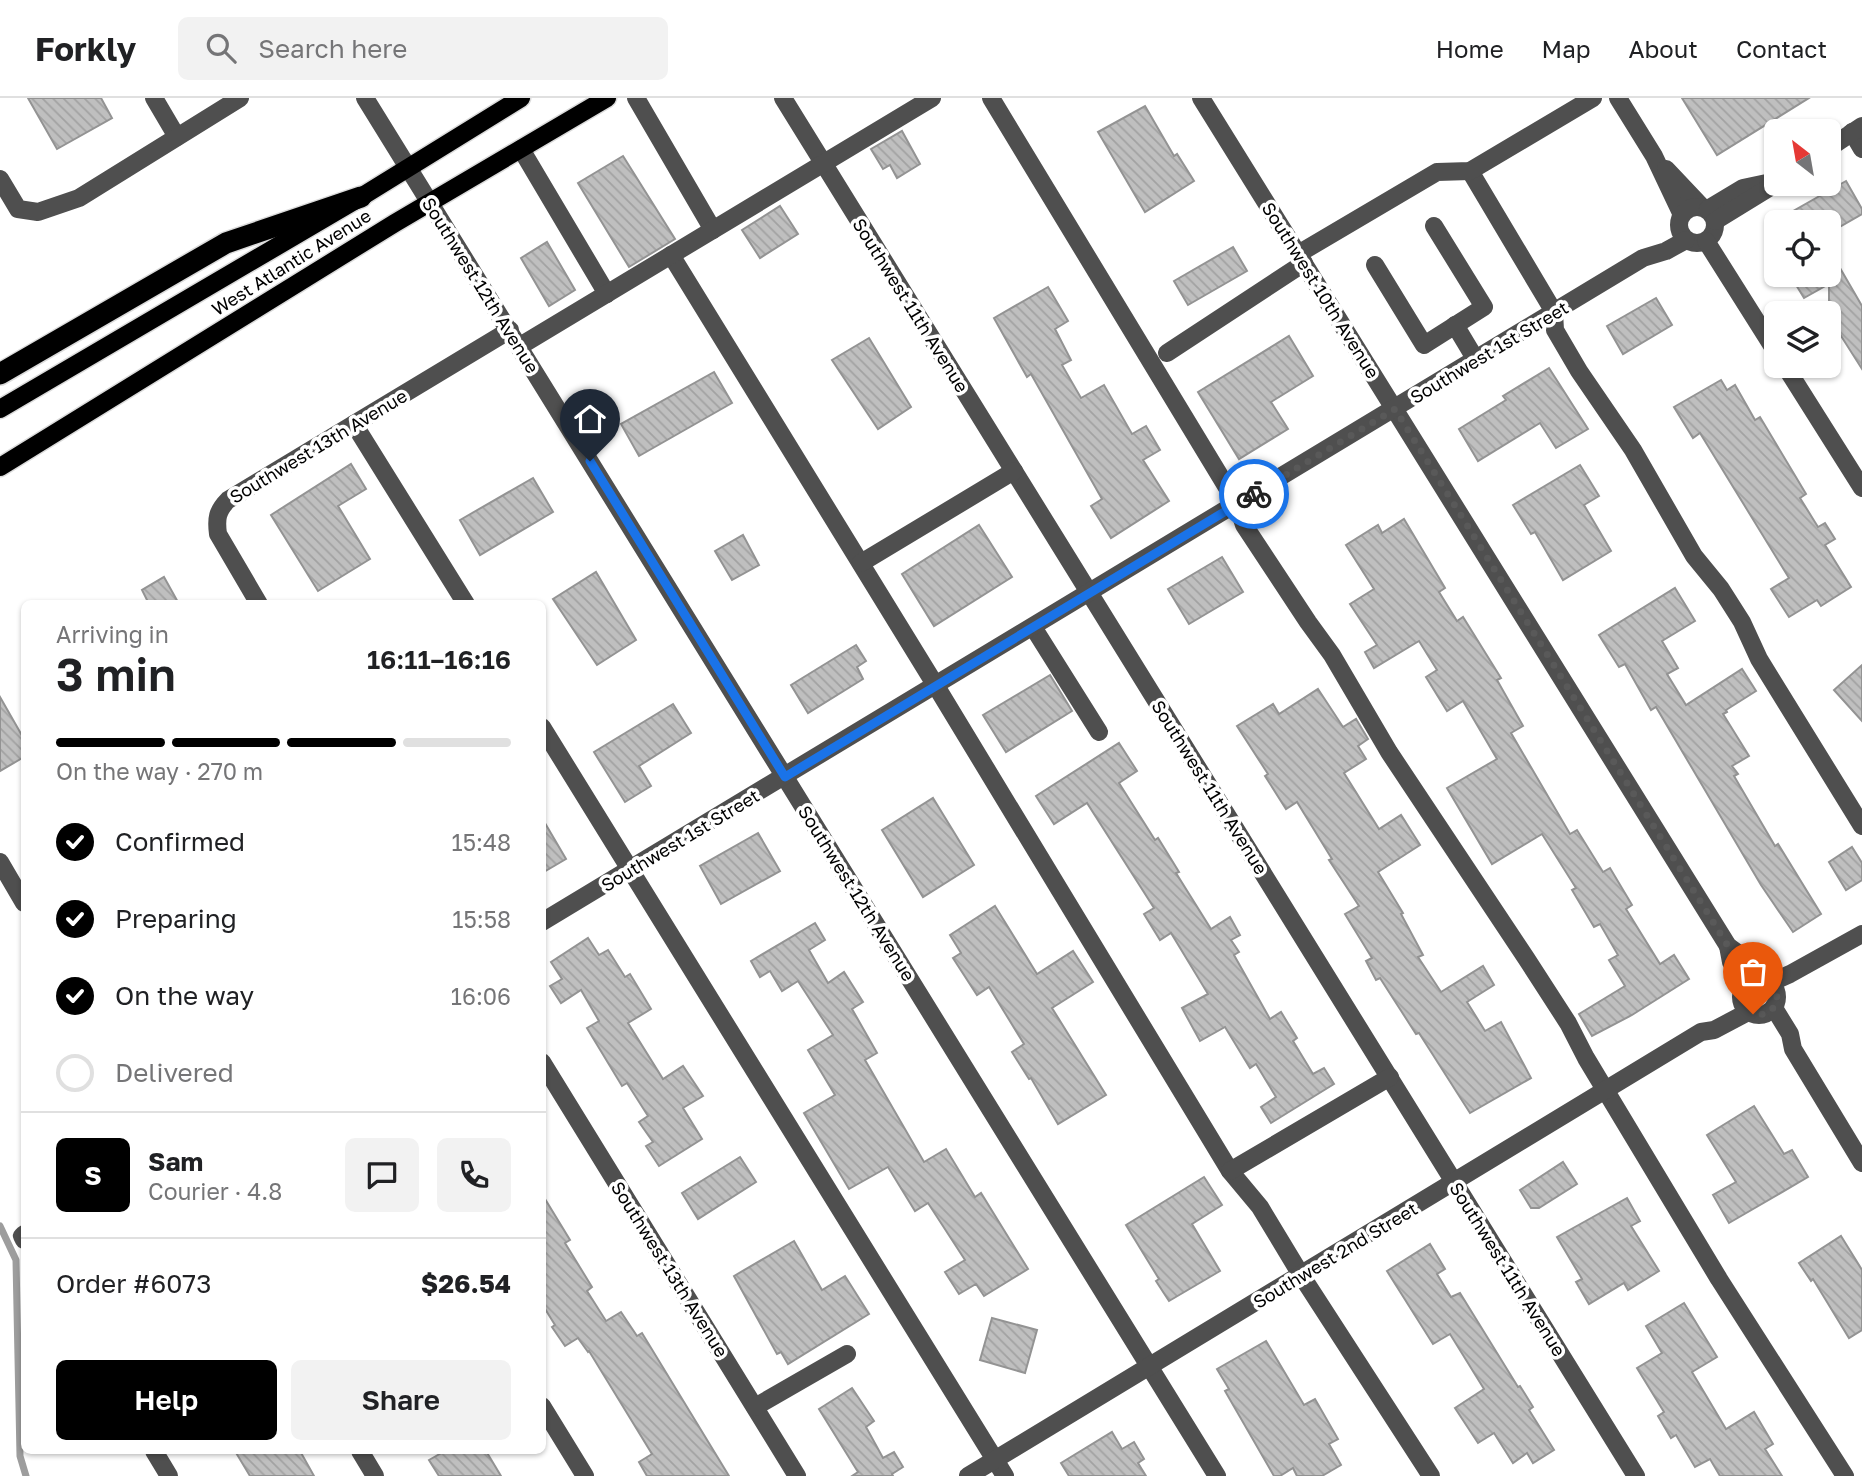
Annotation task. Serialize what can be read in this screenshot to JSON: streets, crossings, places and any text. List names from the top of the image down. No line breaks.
{"streets":{"main road":["West Atlantic Avenue"],"street":["Southwest 12th Avenue","Southwest 10th Avenue","Southwest 11th Avenue","Southwest 1st Street","Southwest 13th Avenue","Southwest 2nd Street"]},"crossings":[["West Atlantic Avenue","Southwest 12th Avenue"],["Southwest 12th Avenue","Southwest 1st Street"],["Southwest 12th Avenue","Southwest 13th Avenue"],["Southwest 12th Avenue","Southwest 2nd Street"],["Southwest 10th Avenue","Southwest 1st Street"],["Southwest 10th Avenue","Southwest 2nd Street"],["Southwest 11th Avenue","Southwest 1st Street"],["Southwest 11th Avenue","Southwest 2nd Street"]],"north":"top left","page":{"header":"Forkly","search":"Search here","nav":["Home","Map","About","Contact"],"heading":["3 min","Arriving in","16:11–16:16"],"panel":["Sam","Courier · 4.8","Order #6073","$26.54"],"bar":"On the way · 270 m","list":[["Confirmed","15:48"],["Preparing","15:58"],["On the way","16:06"],"Delivered"],"round":"S","buttons":["Help","Share"]}}
